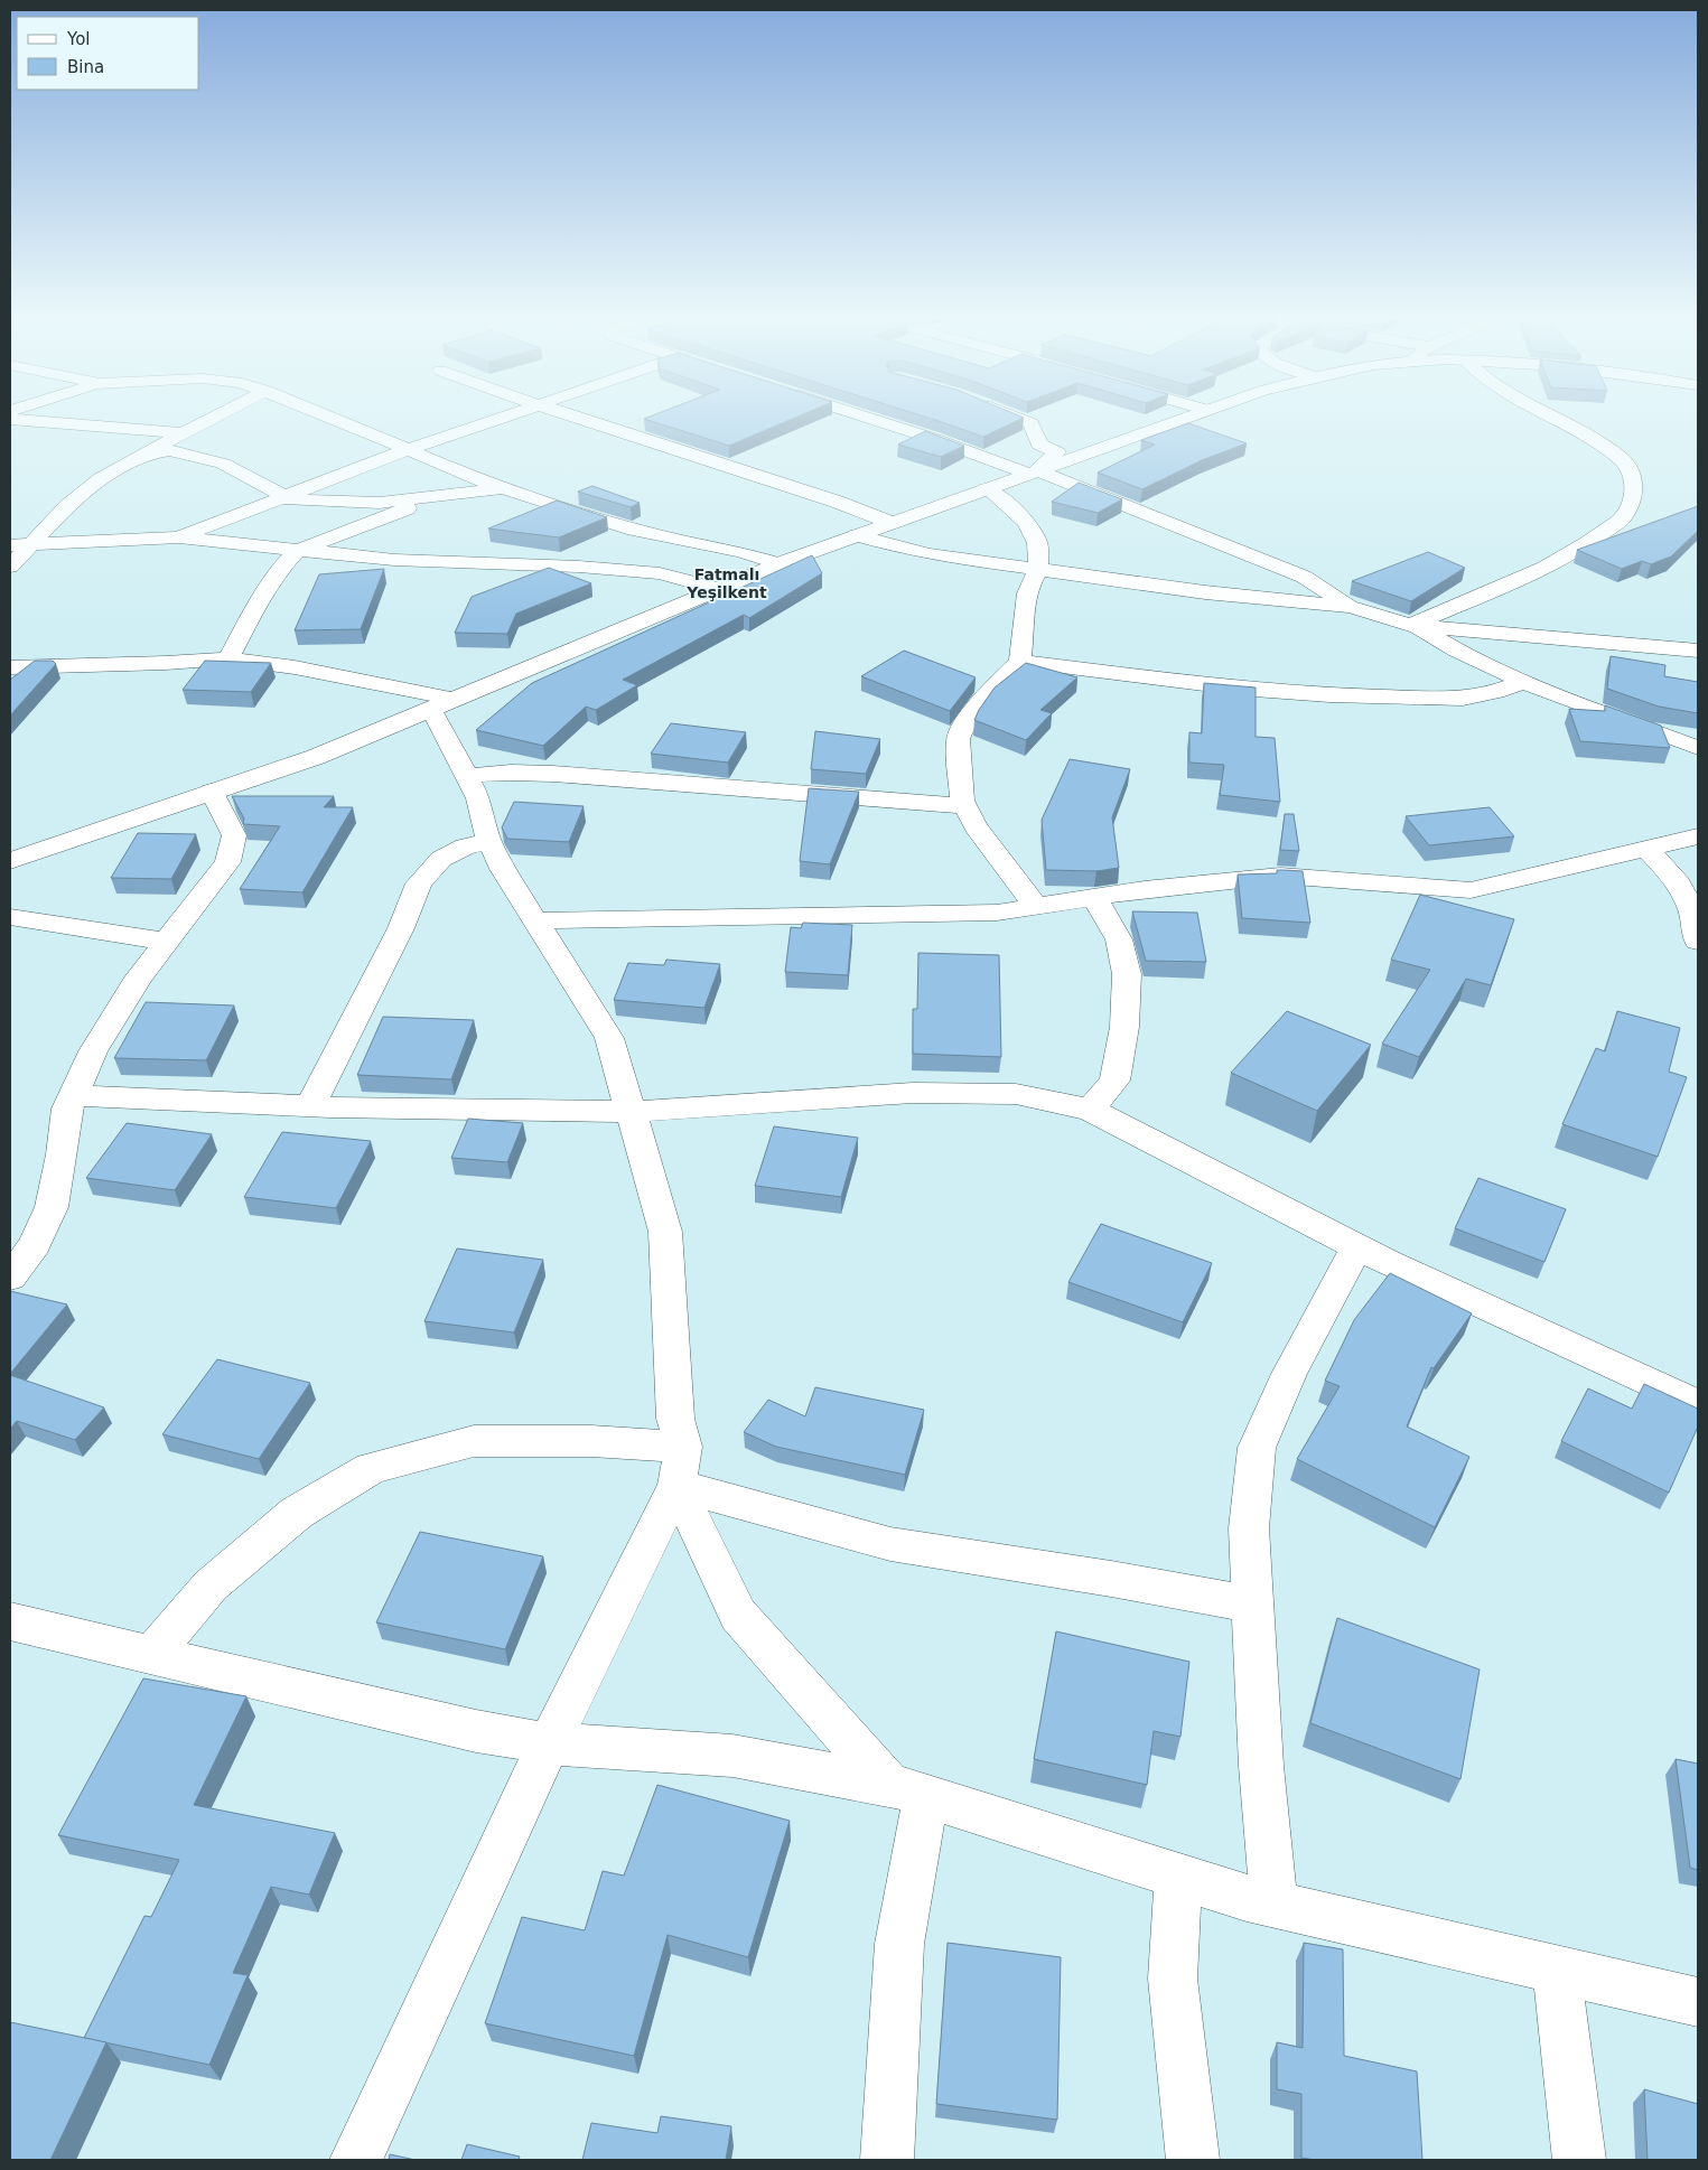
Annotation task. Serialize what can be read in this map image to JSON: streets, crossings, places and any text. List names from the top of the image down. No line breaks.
{"districts":["Fatmalı Yeşilkent"],"legend":["Yol","Bina"]}
